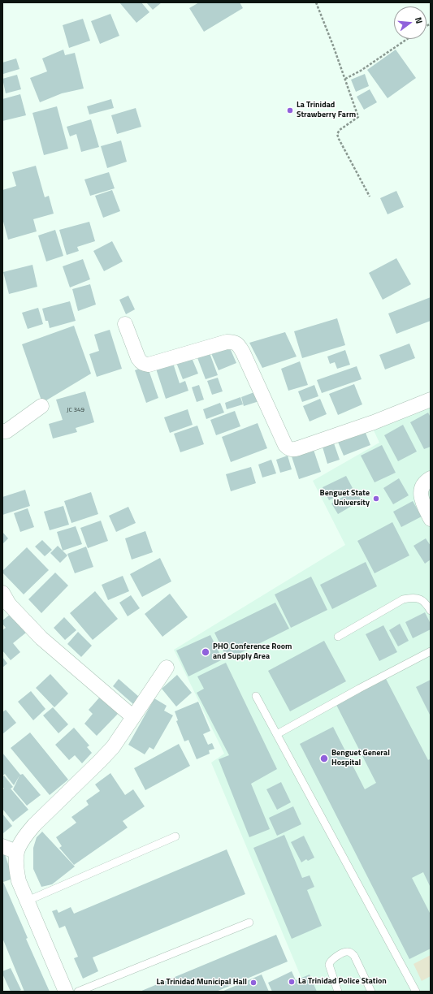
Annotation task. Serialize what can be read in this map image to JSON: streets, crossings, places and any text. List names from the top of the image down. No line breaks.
{"places":["La Trinidad Strawberry Farm","Benguet State University","PHO Conference Room and Supply Area","Benguet General Hospital","La Trinidad Police Station","La Trinidad Municipal Hall"],"house_numbers":["JC 349"],"north":"right"}
